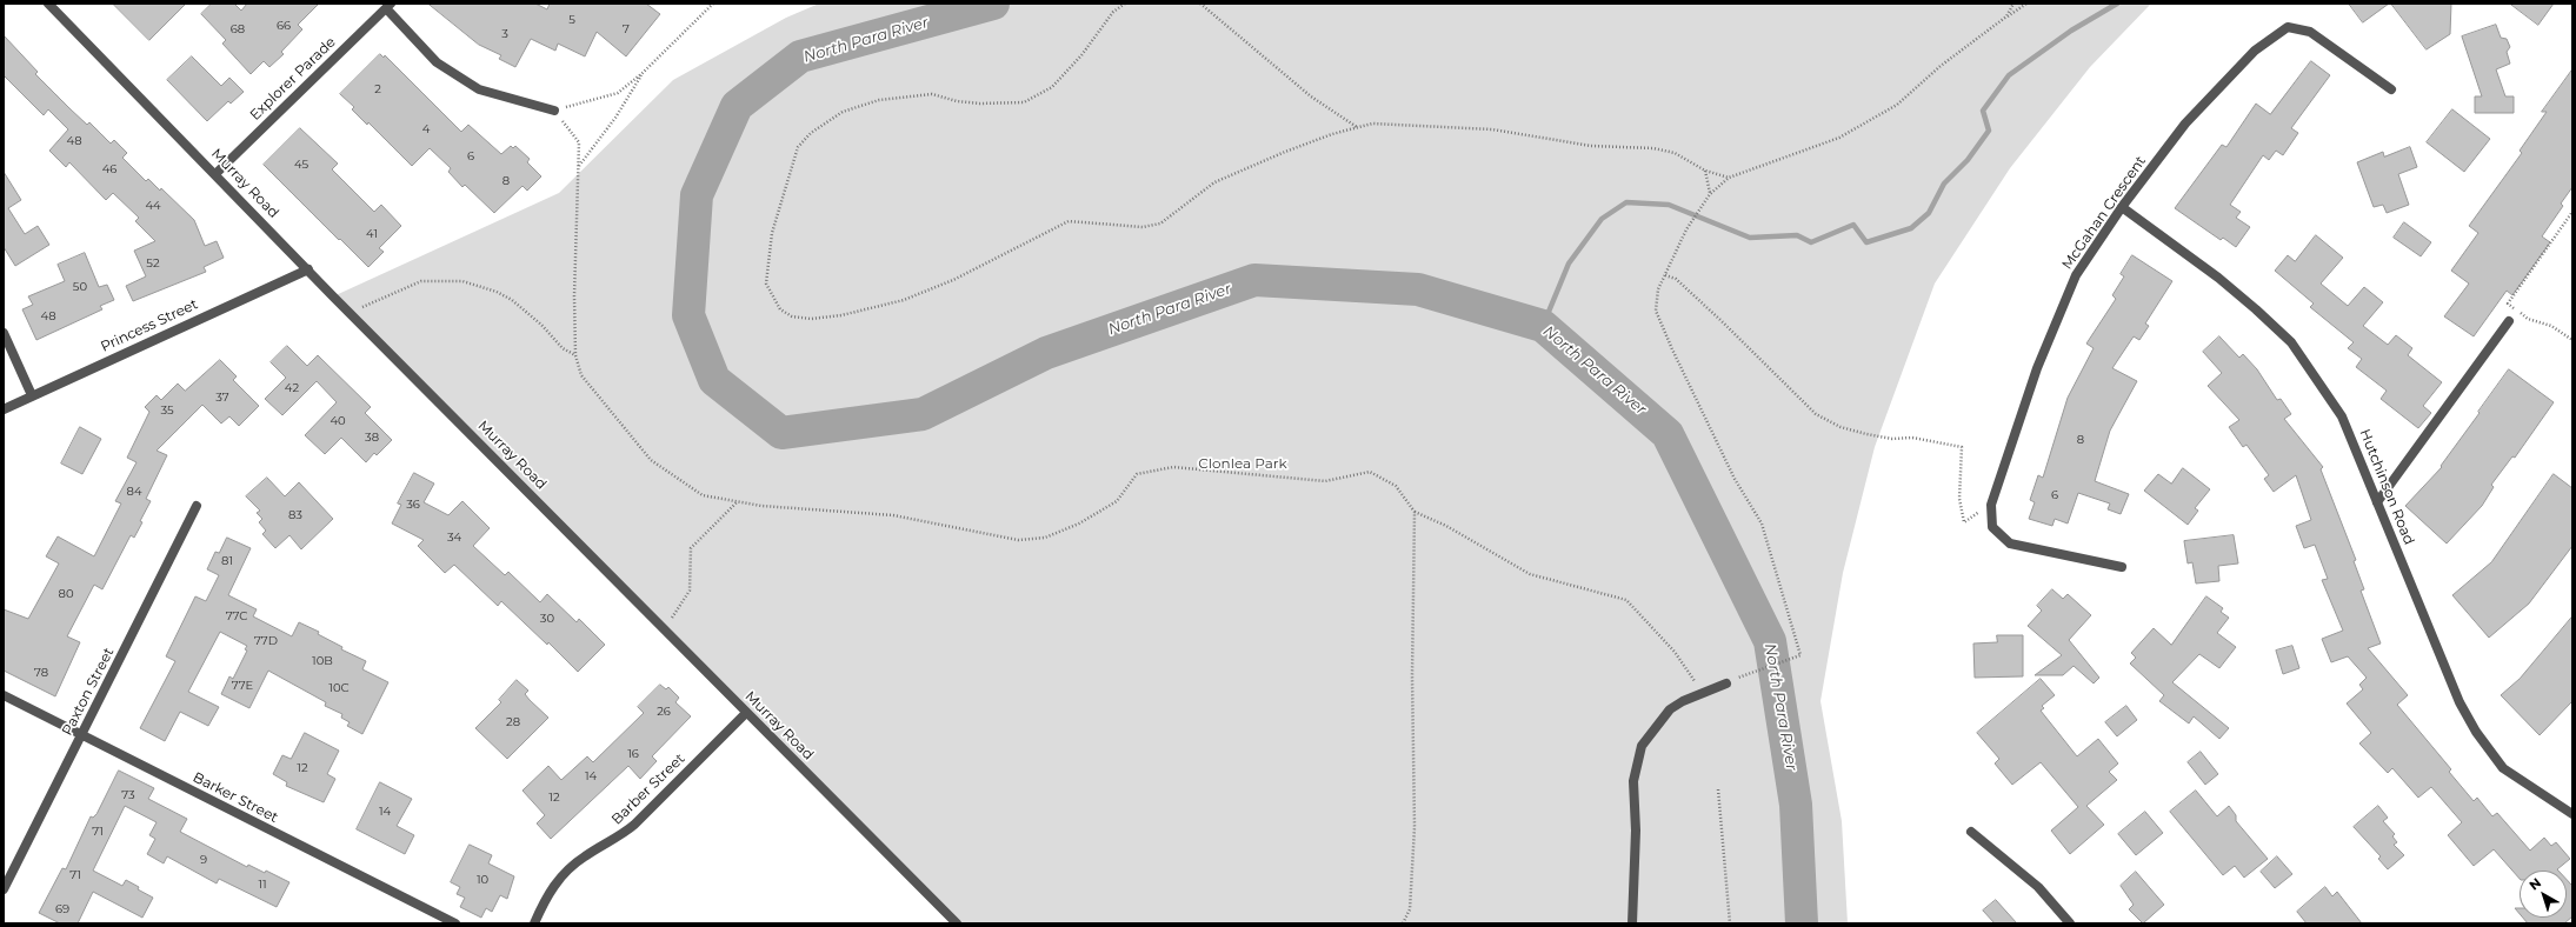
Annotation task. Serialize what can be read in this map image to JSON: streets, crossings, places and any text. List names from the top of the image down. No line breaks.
{"streets":{"street":["Explorer Parade","Murray Road","McGahan Crescent","Princess Street","Hutchinson Road","Paxton Street","Barber Street","Barker Street"]},"crossings":[["Explorer Parade","Murray Road"],["Murray Road","Princess Street"],["Murray Road","Barber Street"],["McGahan Crescent","Hutchinson Road"],["Paxton Street","Barker Street"]],"water":["North Para River"],"parks":["Clonlea Park"],"house_numbers":["5","66","68","7","3","2","4","48","6","45","46","8","44","41","52","50","48","42","37","35","40","38","8","84","6","36","83","34","81","80","77C","30","77D","10B","78","77E","10C","26","28","16","12","14","73","12","14","71","9","71","10","11","69"],"north":"top left"}
